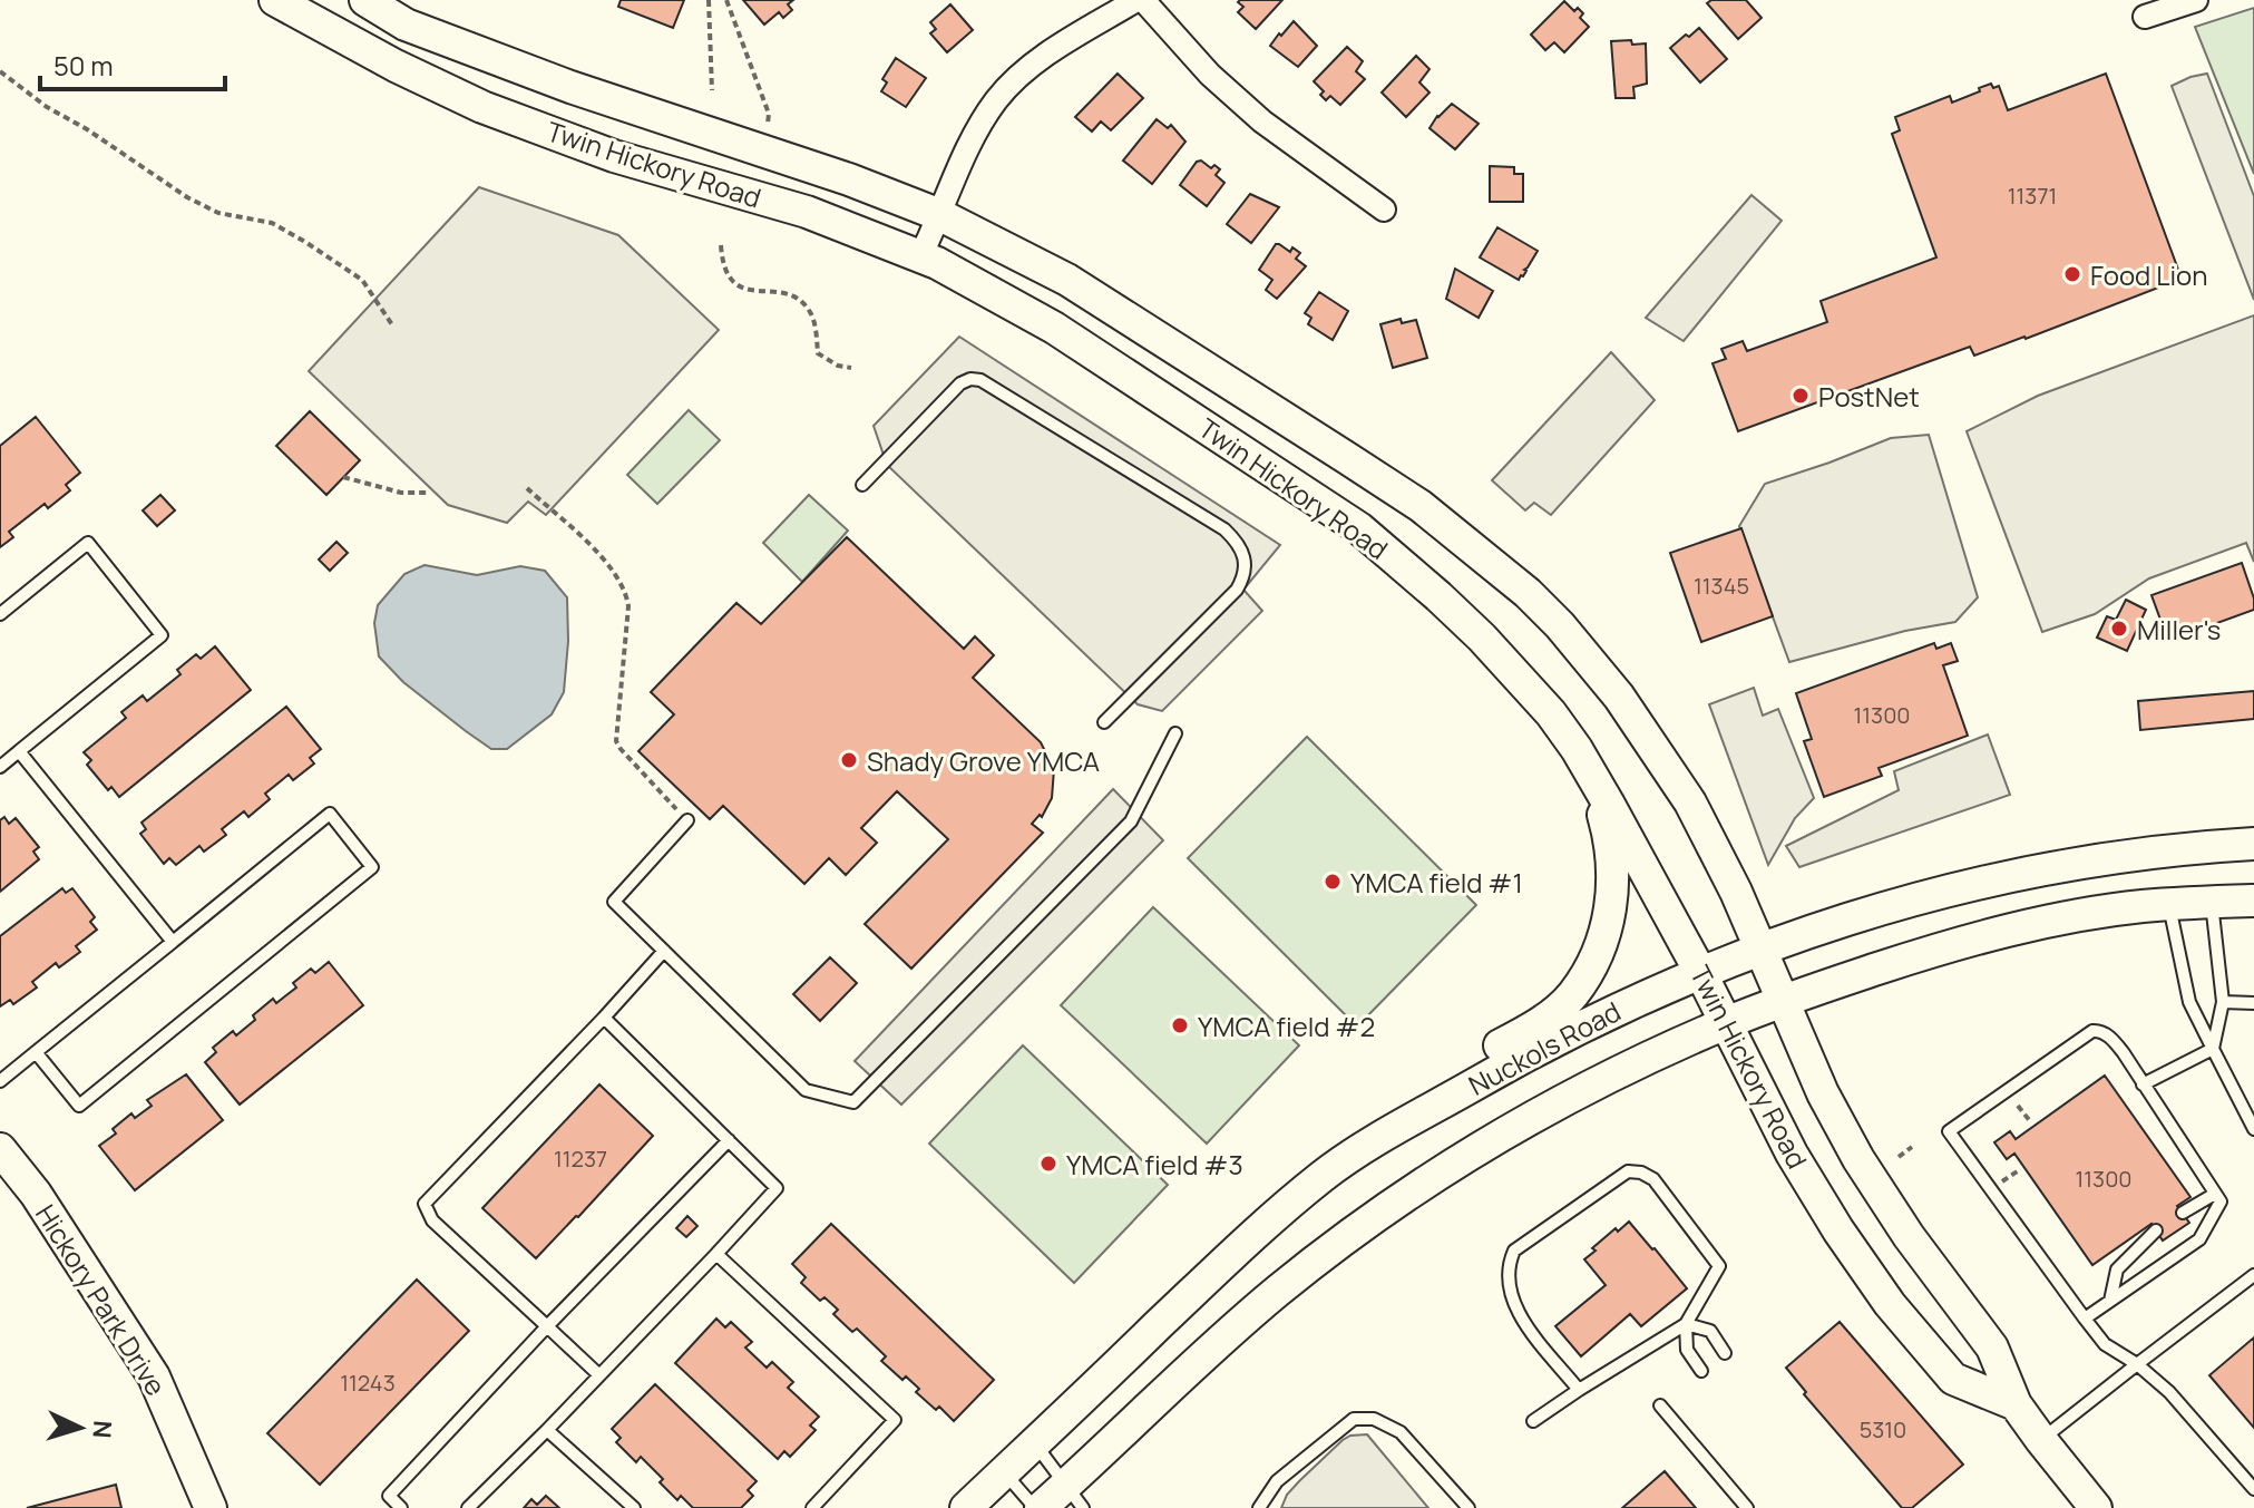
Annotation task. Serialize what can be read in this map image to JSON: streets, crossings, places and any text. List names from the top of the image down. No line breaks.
{"streets":{"main road":["Twin Hickory Road","Nuckols Road","Hickory Park Drive"]},"crossings":[["Twin Hickory Road","Nuckols Road"]],"places":["Food Lion","PostNet","Miller's","Shady Grove YMCA","YMCA field #1","YMCA field #2","YMCA field #3"],"house_numbers":["11371","11345","11300","11237","11300","11243","5310"],"scale_bar":"50 m","north":"right"}
